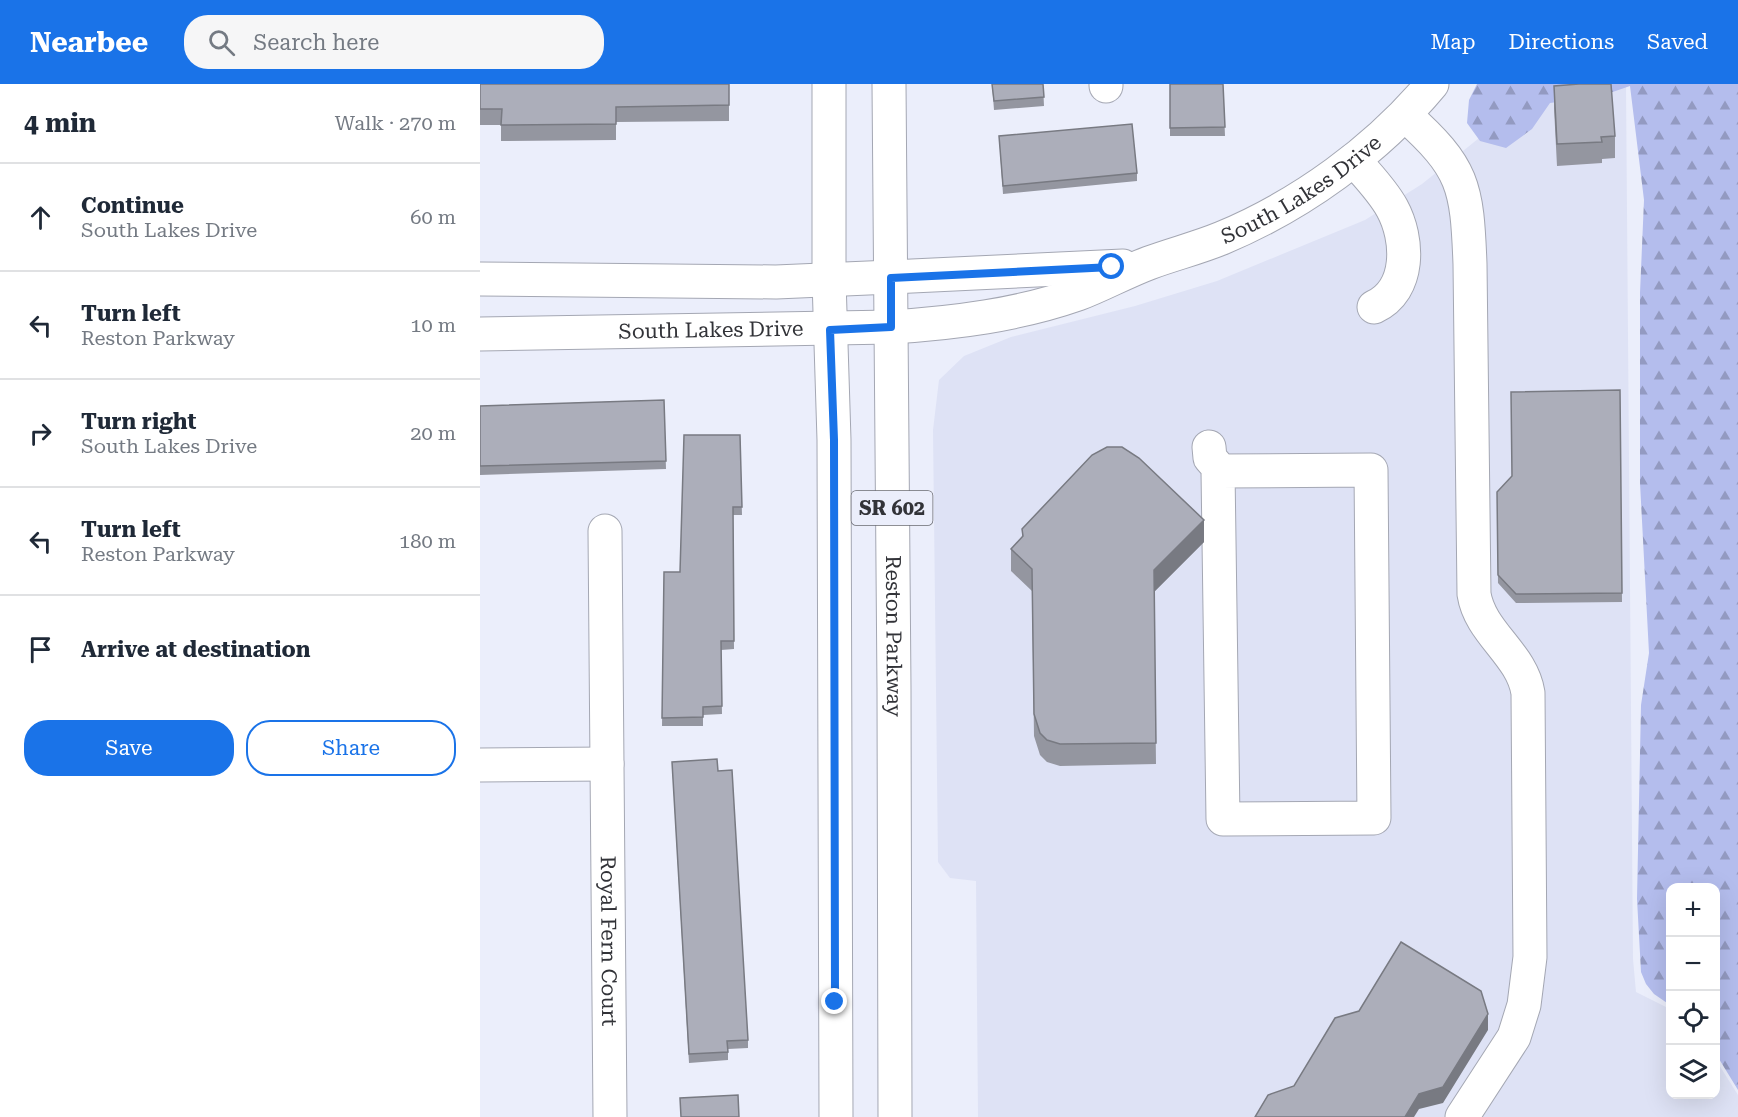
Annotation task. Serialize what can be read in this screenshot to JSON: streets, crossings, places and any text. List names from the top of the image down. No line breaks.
{"streets":{"main road":["South Lakes Drive","SR 602","Reston Parkway","Royal Fern Court"]},"crossings":[["South Lakes Drive","SR 602"],["South Lakes Drive","Reston Parkway"]],"page":{"header":"Nearbee","search":"Search here","nav":["Map","Directions","Saved"],"heading":["4 min","Walk · 270 m"],"list":[["Continue","South Lakes Drive","60 m"],["Turn left","Reston Parkway","10 m"],["Turn right","South Lakes Drive","20 m"],["Turn left","Reston Parkway","180 m"],"Arrive at destination"],"buttons":["Save","Share"],"map_buttons":["+","−"]}}
